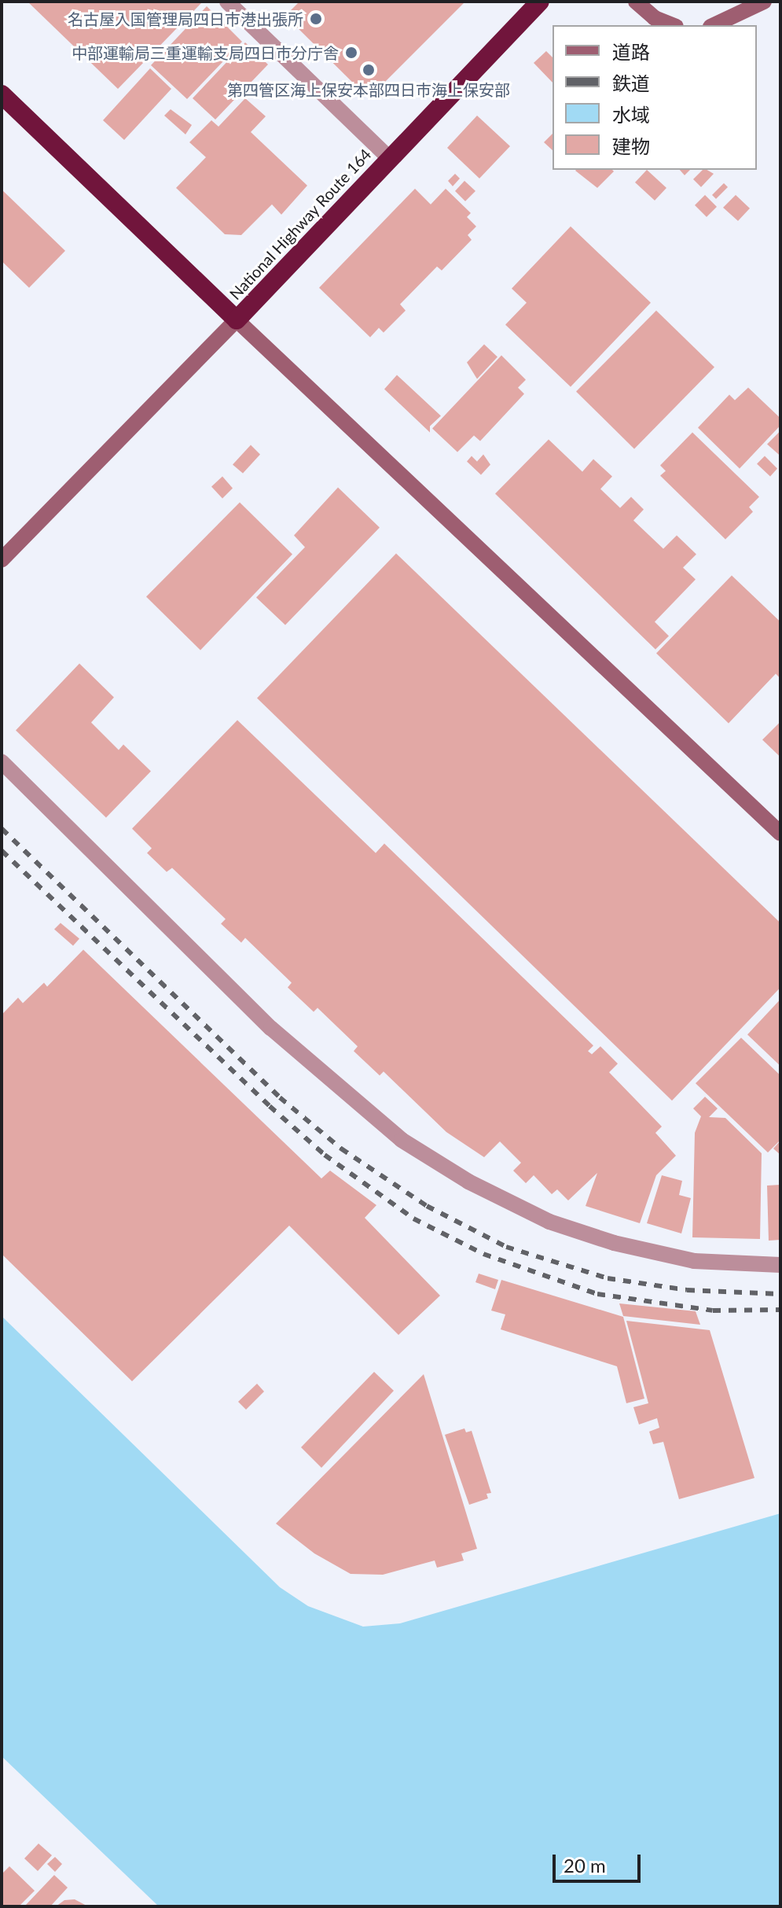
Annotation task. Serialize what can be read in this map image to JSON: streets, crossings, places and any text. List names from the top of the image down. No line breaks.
{"streets":{"highway":["National Highway Route 164"]},"places":["名古屋入国管理局四日市港出張所","中部運輸局三重運輸支局四日市分庁舎","第四管区海上保安本部四日市海上保安部"],"legend":["道路","鉄道","水域","建物"],"scale_bar":"20 m"}
